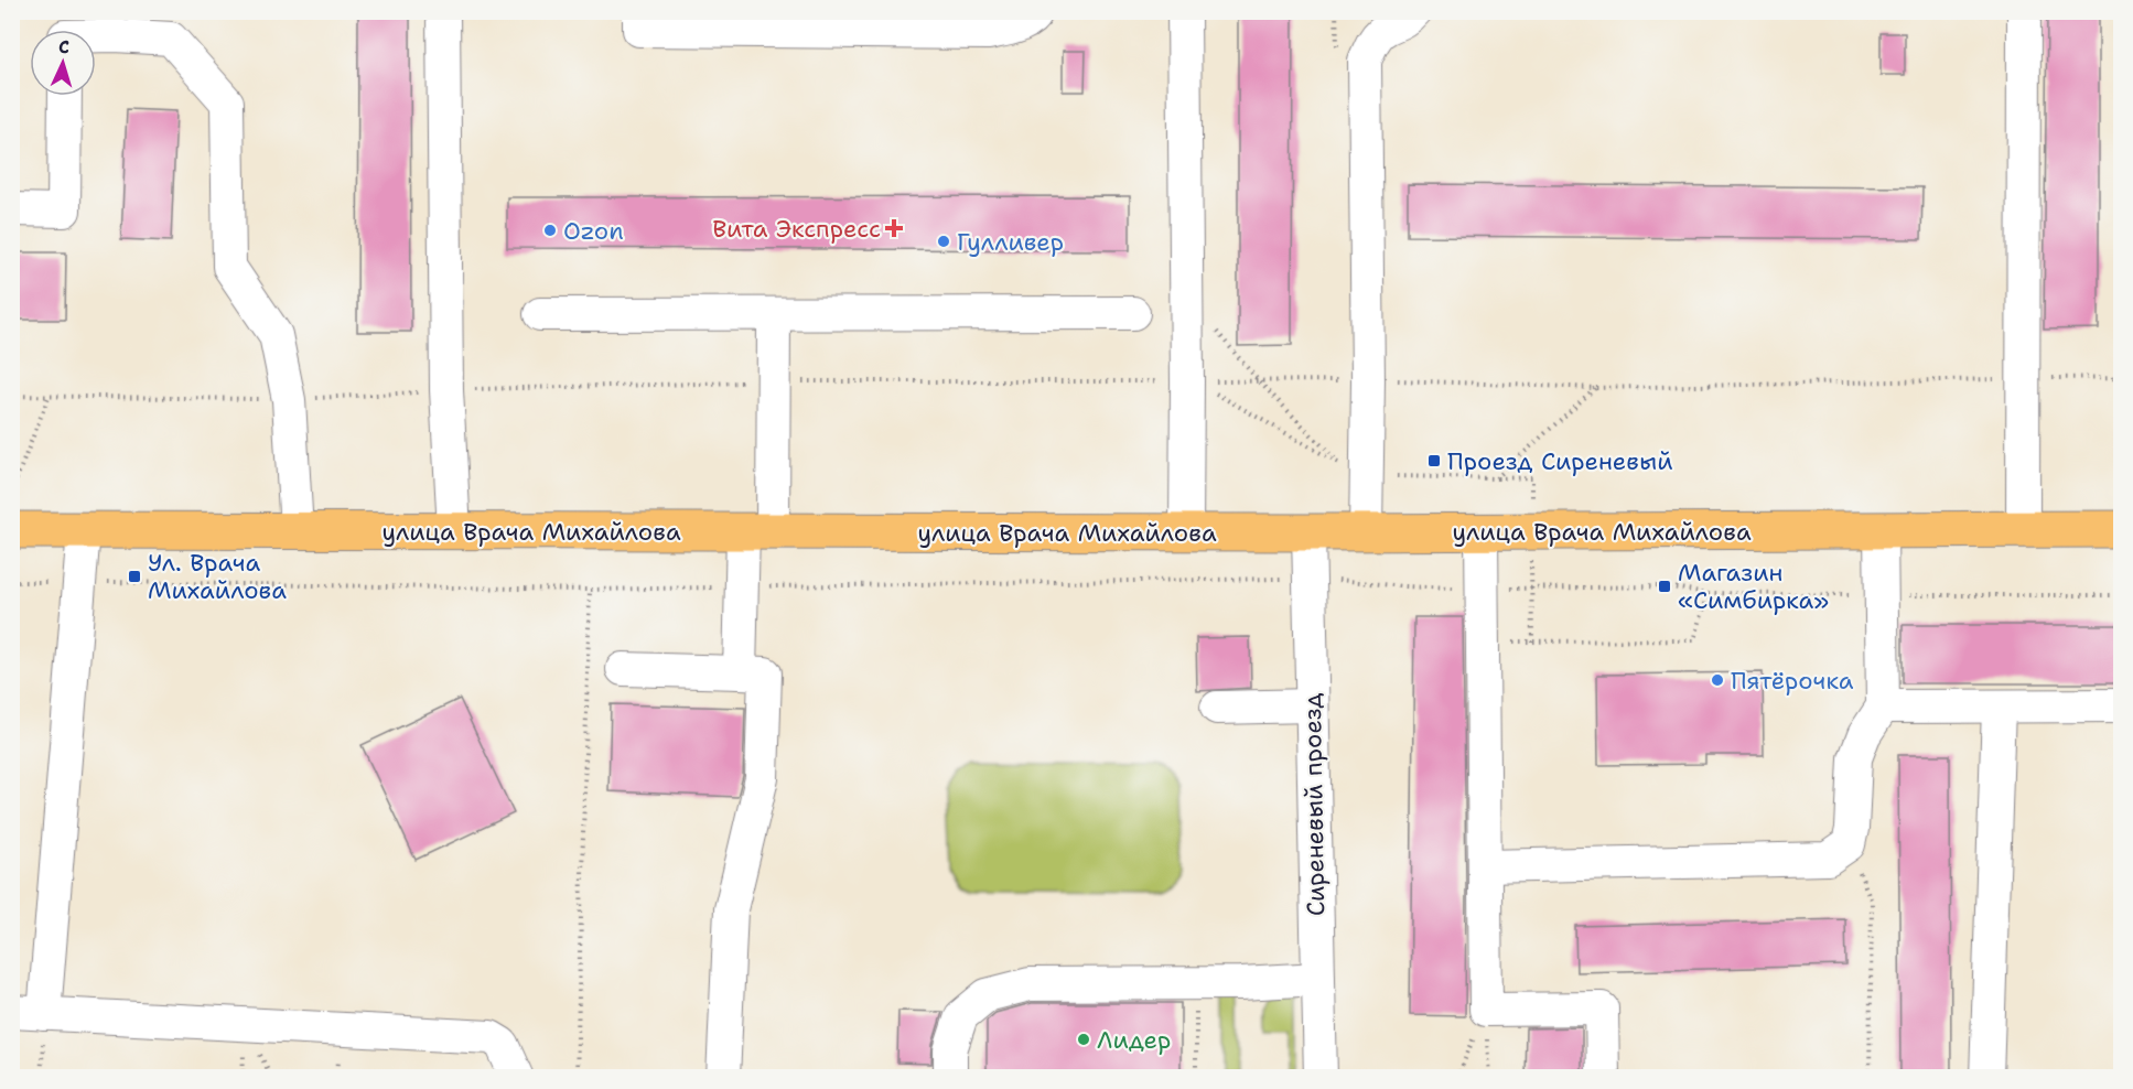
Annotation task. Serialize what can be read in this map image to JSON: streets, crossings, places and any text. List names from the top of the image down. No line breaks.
{"streets":{"main road":["улица Врача Михайлова"],"street":["Сиреневый проезд"]},"crossings":[["улица Врача Михайлова","Сиреневый проезд"]],"places":{"health":["Вита Экспресс"],"other":["Ozon","Гулливер","Пятёрочка","Лидер"],"transit":["Проезд Сиреневый","Ул. Врача Михайлова","Магазин «Симбирка»"]},"north":"top"}
